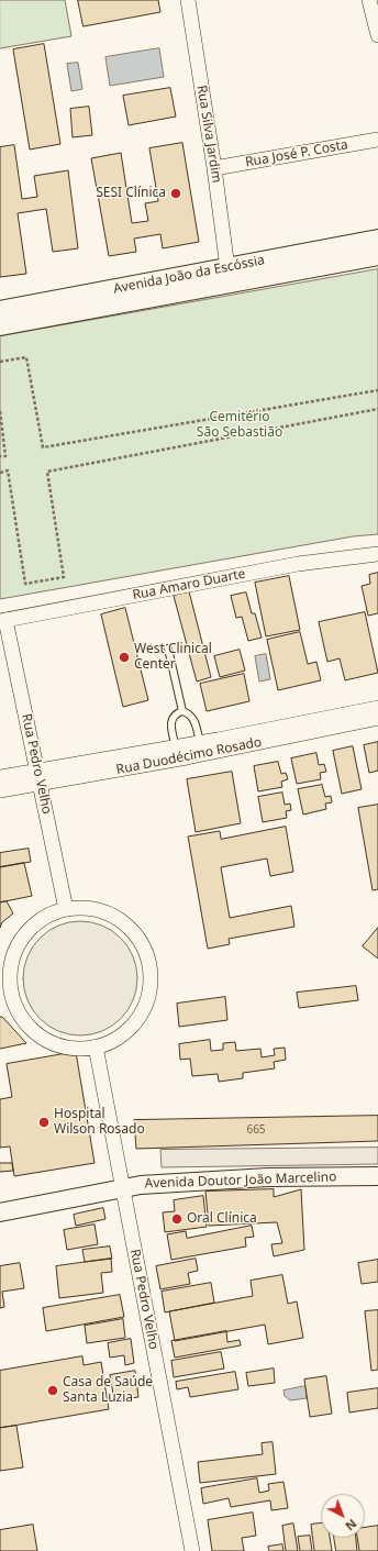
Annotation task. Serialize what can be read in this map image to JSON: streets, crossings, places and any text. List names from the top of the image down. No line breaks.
{"streets":{"main road":["Avenida João da Escóssia"],"street":["Rua Silva Jardim","Rua José P. Costa","Rua Amaro Duarte","Rua Duodécimo Rosado","Rua Pedro Velho","Avenida Doutor João Marcelino"]},"crossings":[["Rua Silva Jardim","Rua José P. Costa"],["Rua Silva Jardim","Avenida João da Escóssia"],["Rua Amaro Duarte","Rua Pedro Velho"],["Rua Duodécimo Rosado","Rua Pedro Velho"],["Rua Pedro Velho","Avenida Doutor João Marcelino"]],"parks":["Cemitério São Sebastião"],"places":["SESI Clínica","West Clinical Center","Hospital Wilson Rosado","Oral Clínica","Casa de Saúde Santa Luzia"],"house_numbers":["665"],"north":"bottom right"}
